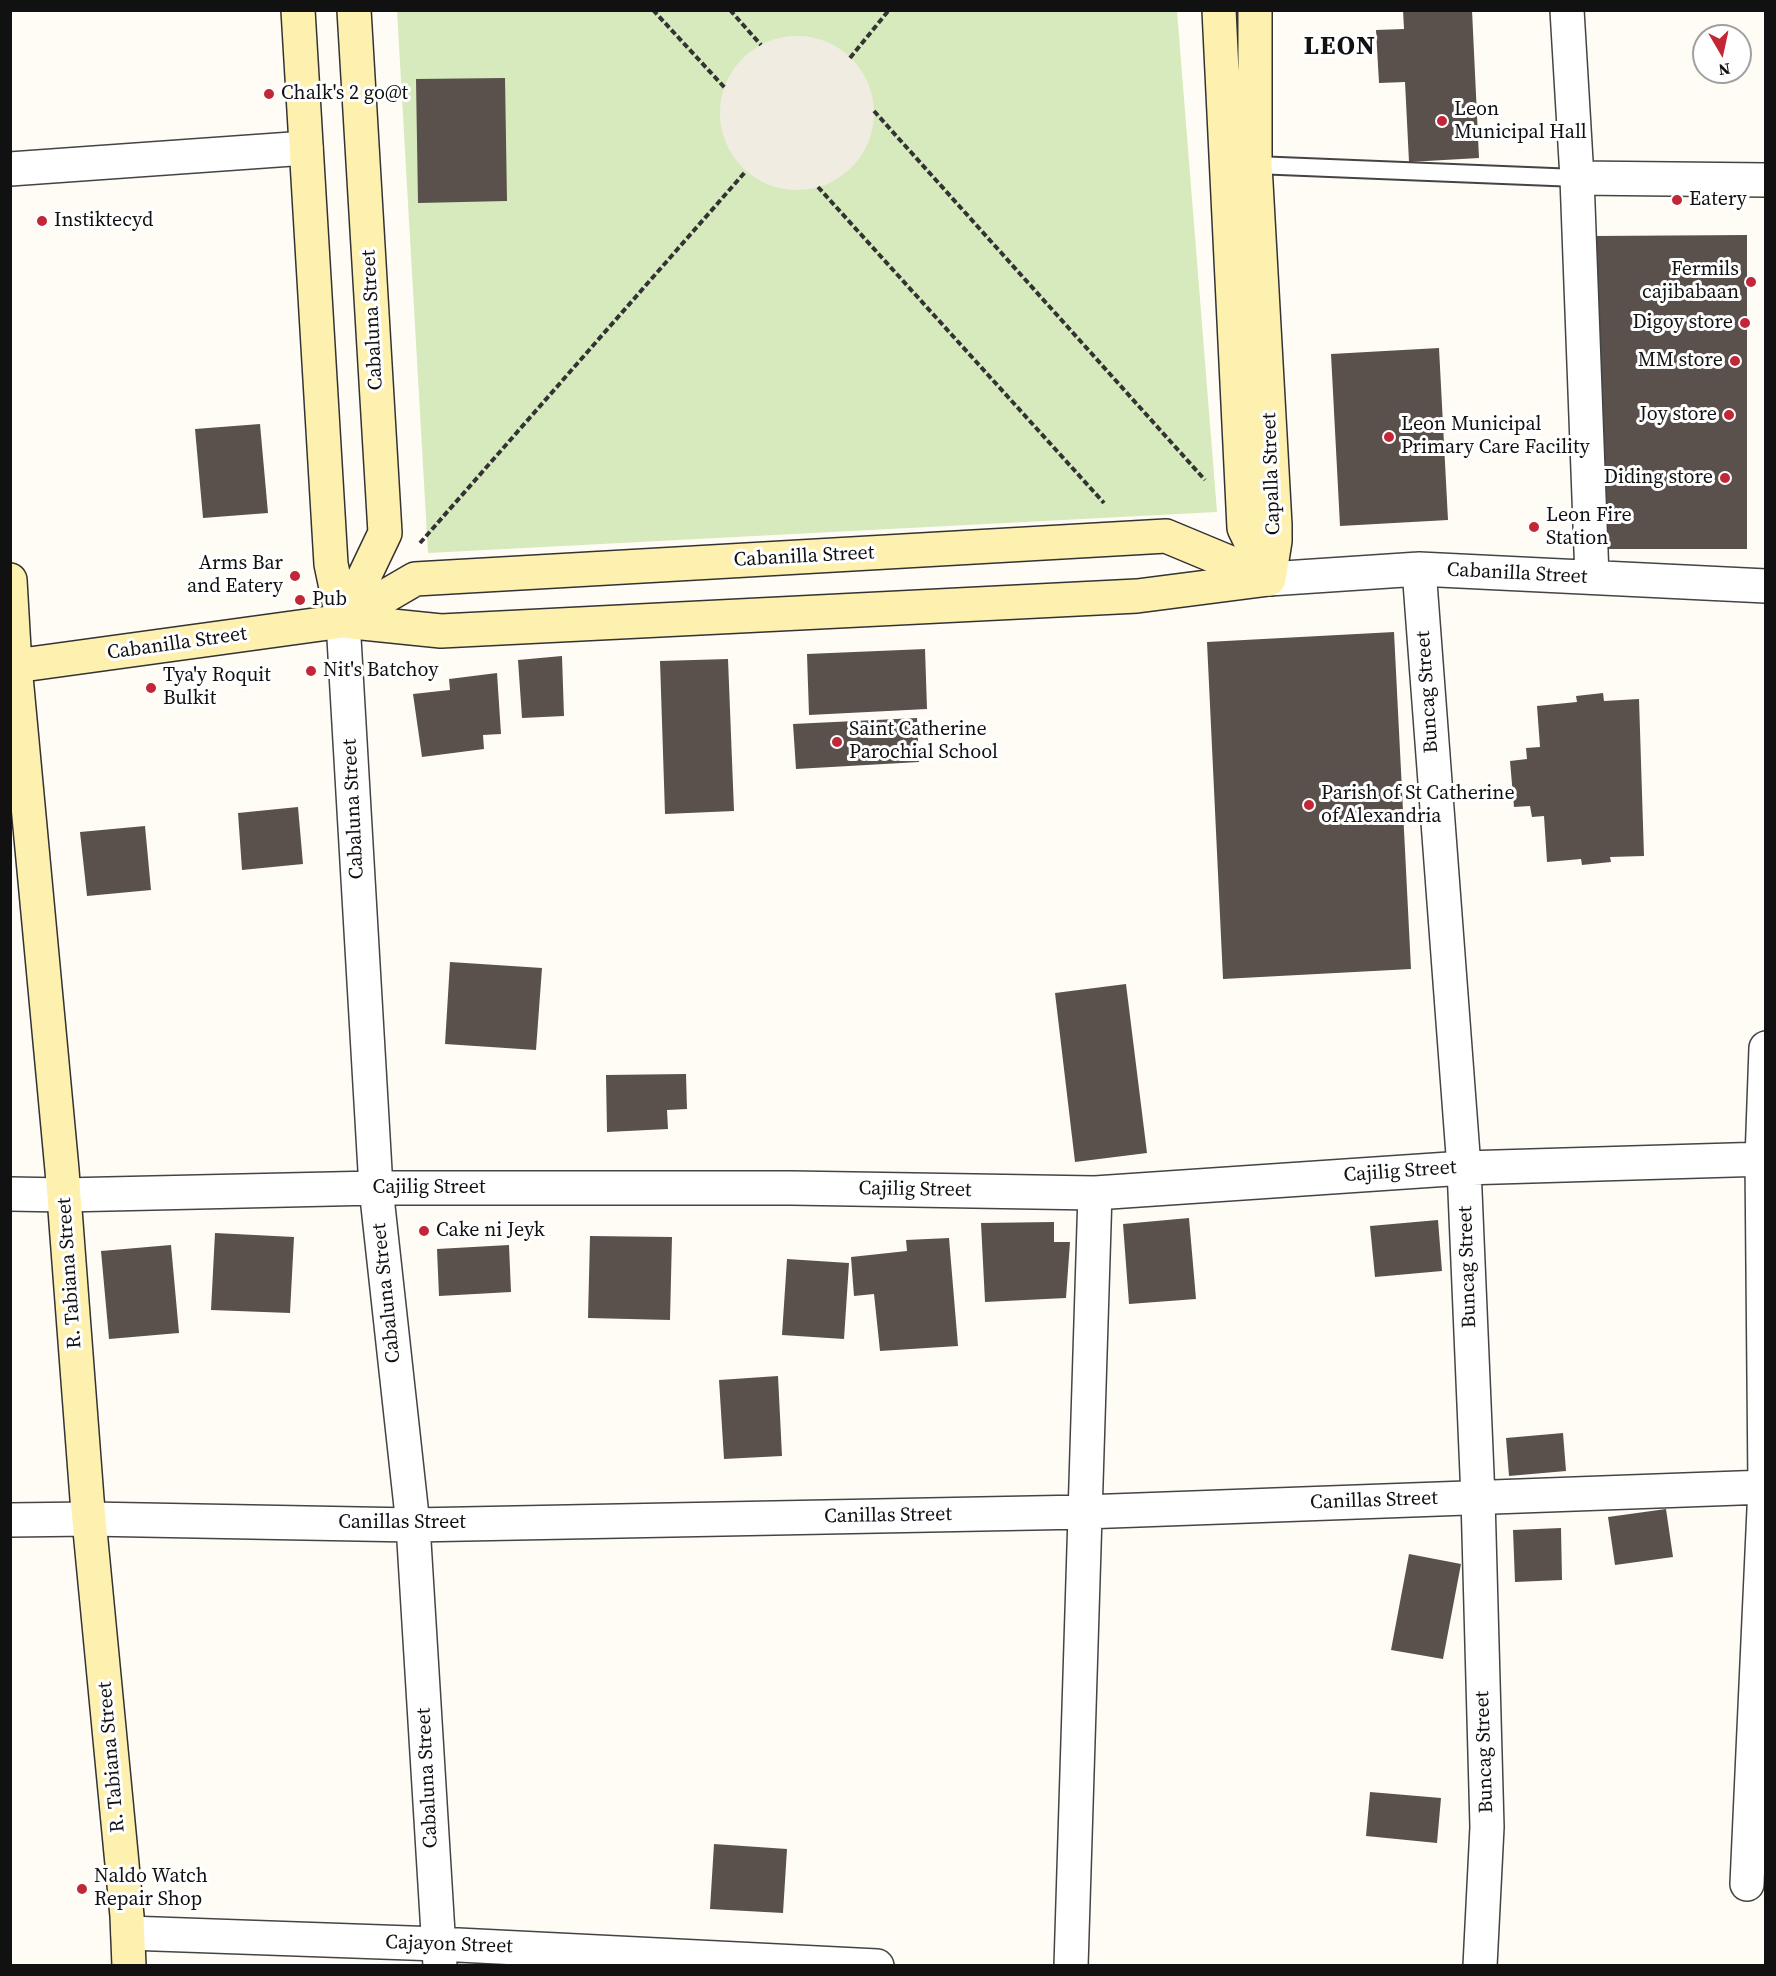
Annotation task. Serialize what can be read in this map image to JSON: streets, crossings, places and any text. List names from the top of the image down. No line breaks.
{"streets":{"street":["Cabaluna Street","Capalla Street","Cabanilla Street","Buncag Street","Cajilig Street","R. Tabiana Street","Canillas Street","Cajayon Street"]},"crossings":[["Cabaluna Street","Cabanilla Street"],["Cabaluna Street","Cajilig Street"],["Cabaluna Street","Canillas Street"],["Cabaluna Street","Cajayon Street"],["Capalla Street","Cabanilla Street"],["Cabanilla Street","Buncag Street"],["Cabanilla Street","R. Tabiana Street"],["Buncag Street","Cajilig Street"],["Buncag Street","Canillas Street"],["Cajilig Street","R. Tabiana Street"],["R. Tabiana Street","Canillas Street"],["R. Tabiana Street","Cajayon Street"]],"districts":["LEON"],"places":["Chalk's 2 go@t","Leon Municipal Hall","Eatery","Instiktecyd","Fermils cajibabaan","Digoy store","MM store","Joy store","Leon Municipal Primary Care Facility","Diding store","Leon Fire Station","Arms Bar and Eatery","Pub","Nit's Batchoy","Tya'y Roquit Bulkit","Saint Catherine Parochial School","Parish of St Catherine of Alexandria","Cake ni Jeyk","Naldo Watch Repair Shop"],"north":"bottom"}
